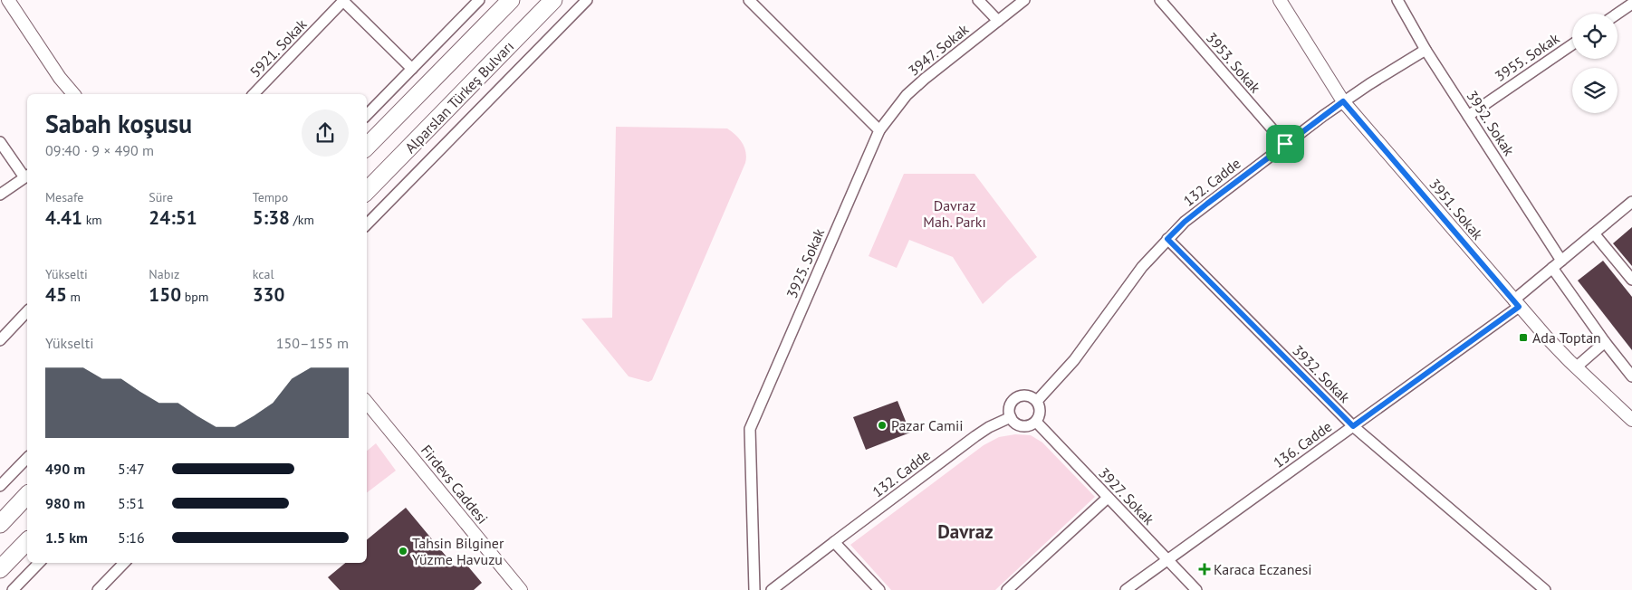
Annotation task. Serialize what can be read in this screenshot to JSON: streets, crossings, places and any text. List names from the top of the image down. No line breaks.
{"streets":{"highway":["Alparslan Türkeş Bulvarı"],"street":["5921. Sokak","3947. Sokak","3955. Sokak","3953. Sokak","3952. Sokak","132. Cadde","3951. Sokak","3925. Sokak","3932. Sokak","136. Cadde","Firdevs Caddesi","3927. Sokak"]},"crossings":[["3947. Sokak","3925. Sokak"],["3955. Sokak","3952. Sokak"],["3953. Sokak","132. Cadde"],["3952. Sokak","132. Cadde"],["3952. Sokak","136. Cadde"],["132. Cadde","3951. Sokak"],["132. Cadde","3932. Sokak"],["132. Cadde","3927. Sokak"],["3951. Sokak","136. Cadde"],["3932. Sokak","136. Cadde"],["136. Cadde","3927. Sokak"]],"districts":["Davraz"],"parks":["Davraz Mah. Parkı"],"places":{"transit":["Ada Toptan"],"other":["Pazar Camii","Tahsin Bilginer Yüzme Havuzu"],"health":["Karaca Eczanesi"]},"page":{"heading":["Sabah koşusu","09:40 · 9 × 490 m"],"stats":[["Mesafe","4.41 km"],["Süre","24:51"],["Tempo","5:38 /km"],["Yükselti","45 m"],["Nabız","150 bpm"],["kcal","330"]],"chart":["Yükselti","150–155 m"],"list":[{"name":"490 m","note":"5:47"},{"name":"980 m","note":"5:51"},{"name":"1.5 km","note":"5:16"}]}}
